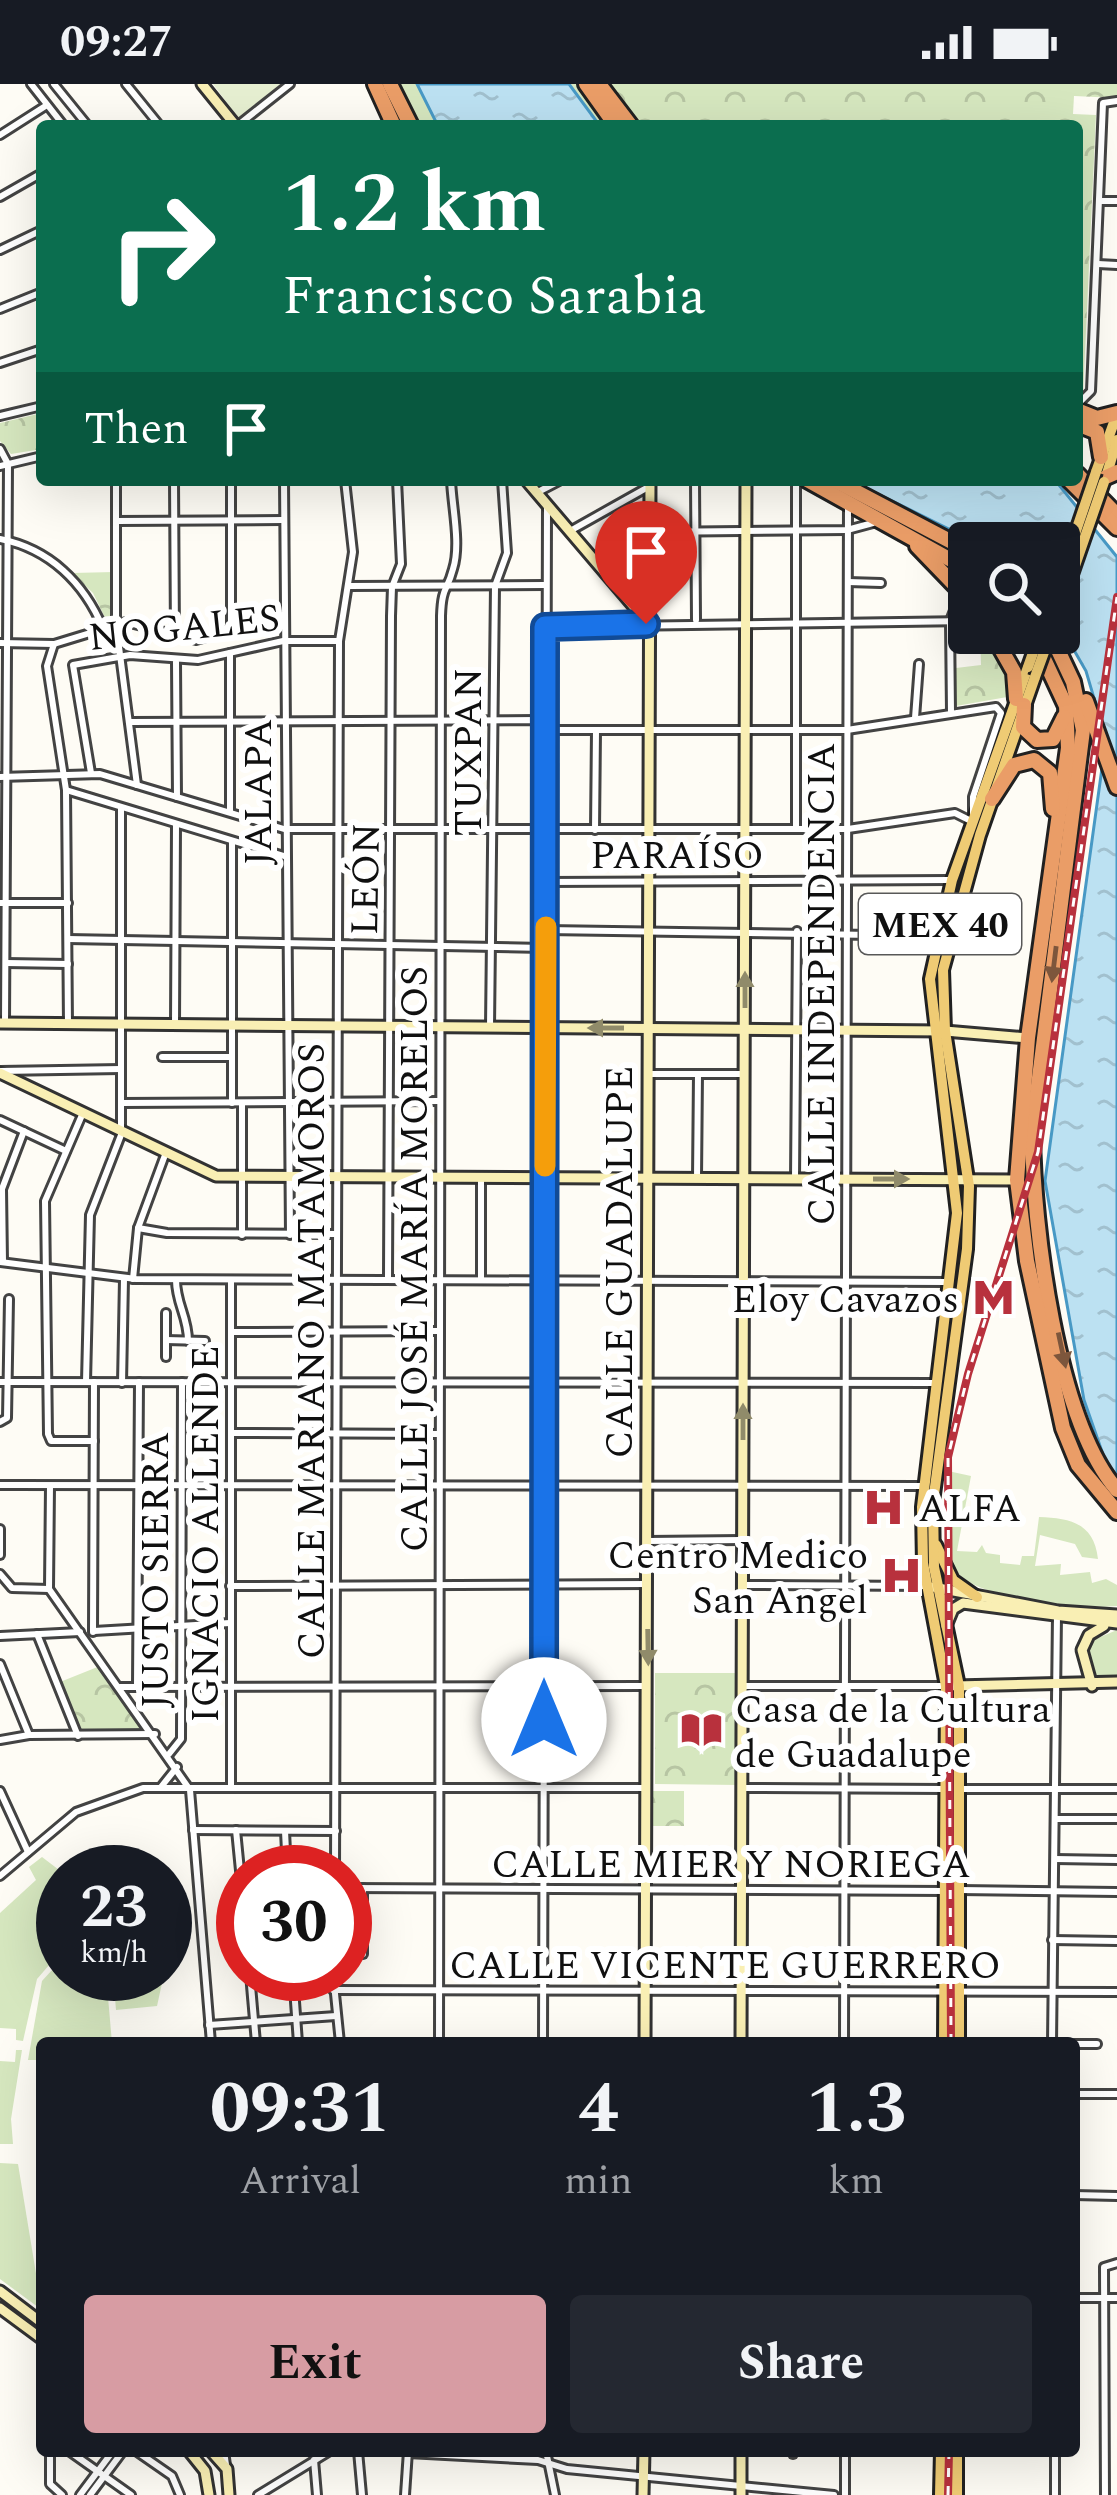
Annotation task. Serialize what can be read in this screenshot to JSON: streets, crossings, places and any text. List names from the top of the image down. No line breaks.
{"streets":{"highway":["MEX 40"],"street":["NOGALES","TUXPAN","JALAPA","PARAÍSO","LEÓN","CALLE INDEPENDENCIA","CALLE JOSÉ MARÍA MORELOS","CALLE GUADALUPE","CALLE MARIANO MATAMOROS","IGNACIO ALLENDE","JUSTO SIERRA","CALLE MIER Y NORIEGA","CALLE VICENTE GUERRERO"]},"crossings":[["NOGALES","JALAPA"],["NOGALES","CALLE MARIANO MATAMOROS"],["PARAÍSO","MEX 40"],["PARAÍSO","CALLE INDEPENDENCIA"],["PARAÍSO","CALLE GUADALUPE"],["MEX 40","CALLE MIER Y NORIEGA"],["MEX 40","CALLE VICENTE GUERRERO"],["CALLE INDEPENDENCIA","CALLE MIER Y NORIEGA"],["CALLE INDEPENDENCIA","CALLE VICENTE GUERRERO"],["CALLE JOSÉ MARÍA MORELOS","CALLE MIER Y NORIEGA"],["CALLE JOSÉ MARÍA MORELOS","CALLE VICENTE GUERRERO"],["CALLE GUADALUPE","CALLE MIER Y NORIEGA"],["CALLE GUADALUPE","CALLE VICENTE GUERRERO"]],"places":{"metro station":["Eloy Cavazos"],"hospital":["ALFA","Centro Medico San Angel"],"library":["Casa de la Cultura de Guadalupe"]},"page":{"status":"09:27","turn":["1.2 km","Francisco Sarabia"],"then":"Then","speed":"23 km/h","limit":"30","eta":["09:31","Arrival","4","min","1.3","km"],"buttons":["Exit","Share"]}}
